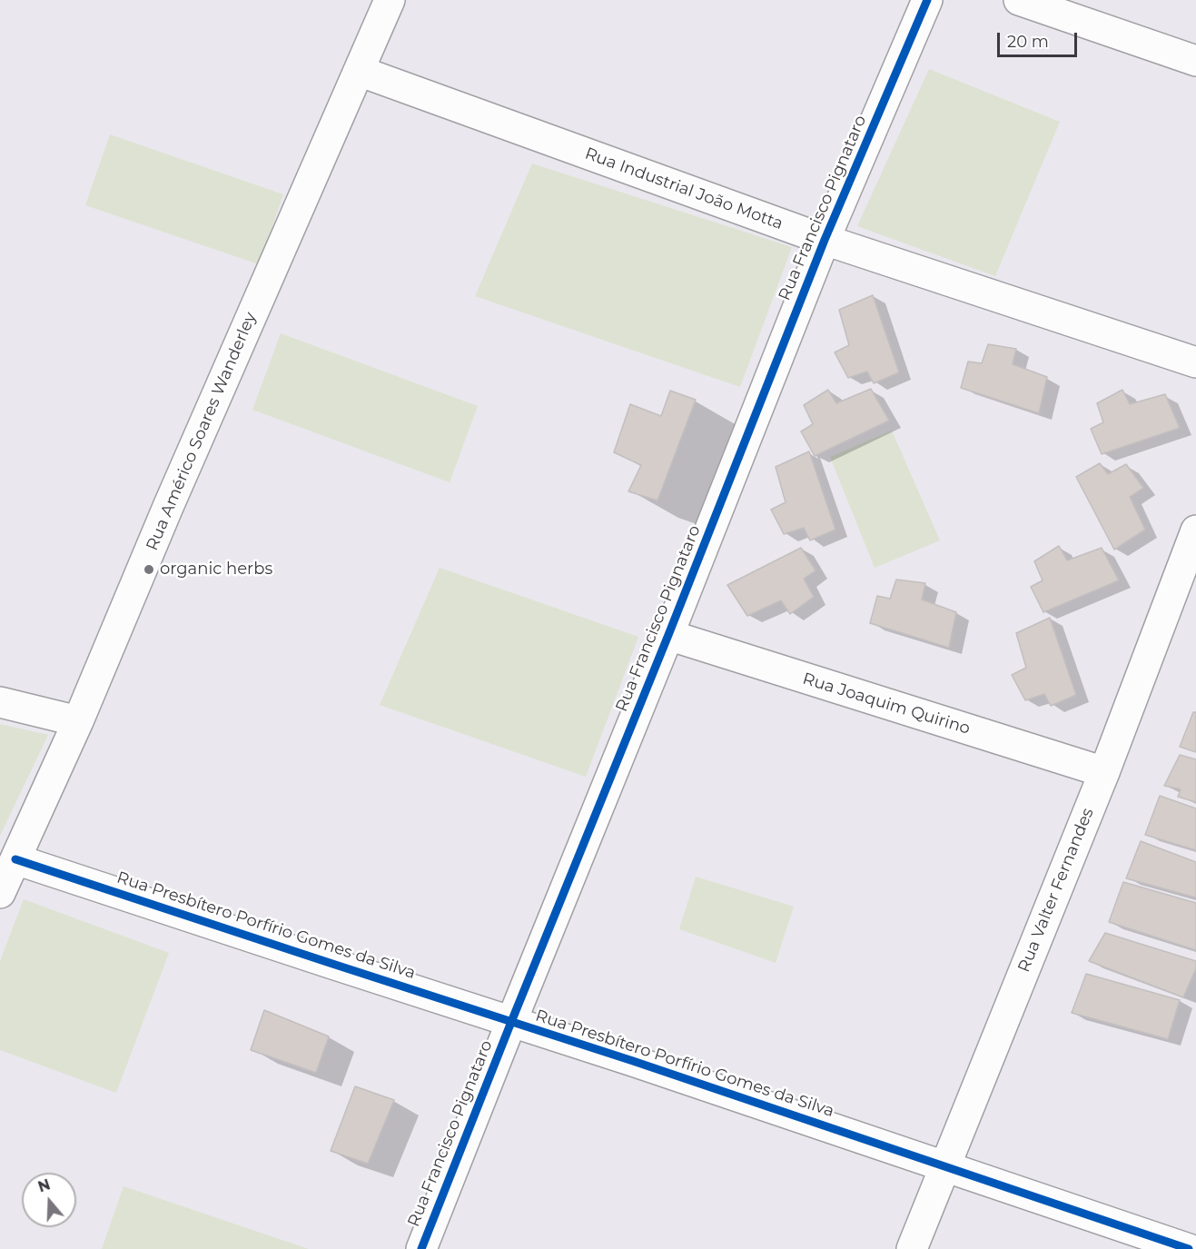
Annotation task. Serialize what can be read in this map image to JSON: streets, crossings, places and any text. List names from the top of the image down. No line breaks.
{"streets":{"street":["Rua Industrial João Motta","Rua Francisco Pignataro","Rua Américo Soares Wanderley","Rua Joaquim Quirino","Rua Valter Fernandes","Rua Presbítero Porfírio Gomes da Silva"]},"crossings":[["Rua Industrial João Motta","Rua Francisco Pignataro"],["Rua Industrial João Motta","Rua Américo Soares Wanderley"],["Rua Francisco Pignataro","Rua Joaquim Quirino"],["Rua Francisco Pignataro","Rua Presbítero Porfírio Gomes da Silva"],["Rua Américo Soares Wanderley","Rua Presbítero Porfírio Gomes da Silva"],["Rua Joaquim Quirino","Rua Valter Fernandes"],["Rua Valter Fernandes","Rua Presbítero Porfírio Gomes da Silva"]],"places":["organic herbs"],"scale_bar":"20 m","north":"top"}
